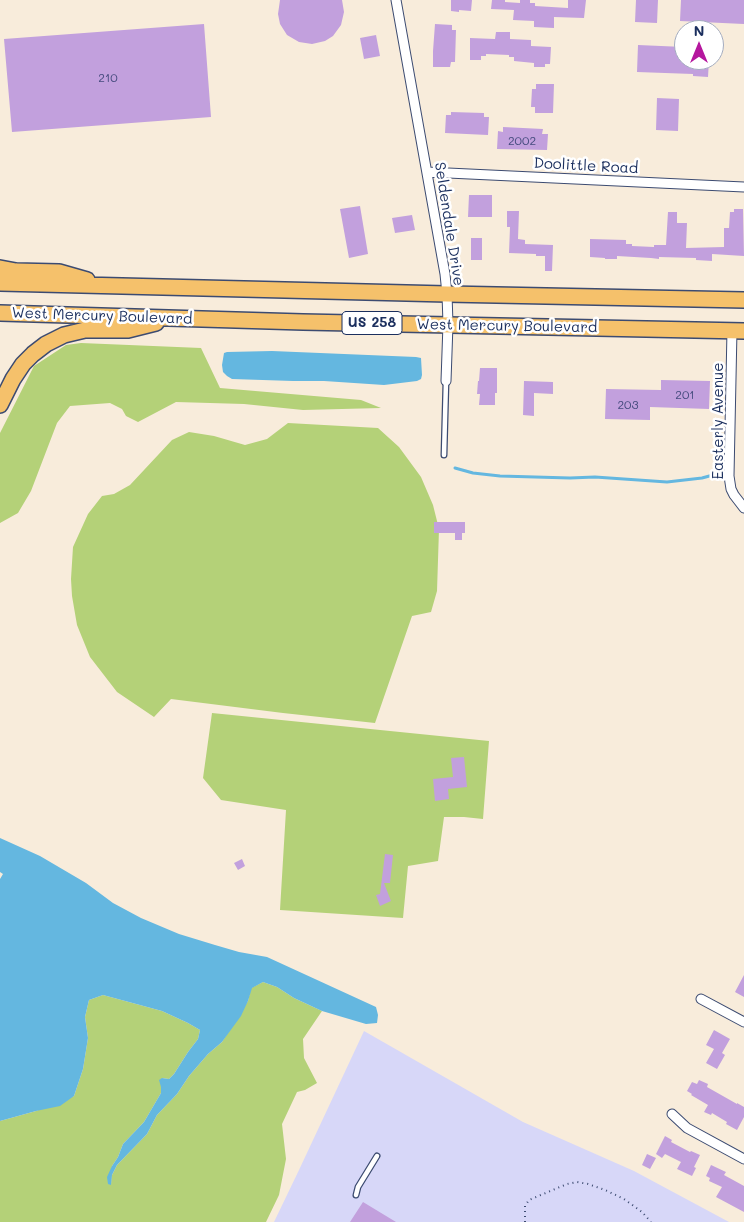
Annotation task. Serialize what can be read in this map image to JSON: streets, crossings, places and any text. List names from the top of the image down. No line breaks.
{"streets":{"main road":["West Mercury Boulevard","US 258"],"street":["Doolittle Road","Seldendale Drive","Easterly Avenue"]},"crossings":[["Doolittle Road","Seldendale Drive"],["Seldendale Drive","West Mercury Boulevard"],["West Mercury Boulevard","Easterly Avenue"]],"house_numbers":["210","2002","201","203"],"north":"top"}
